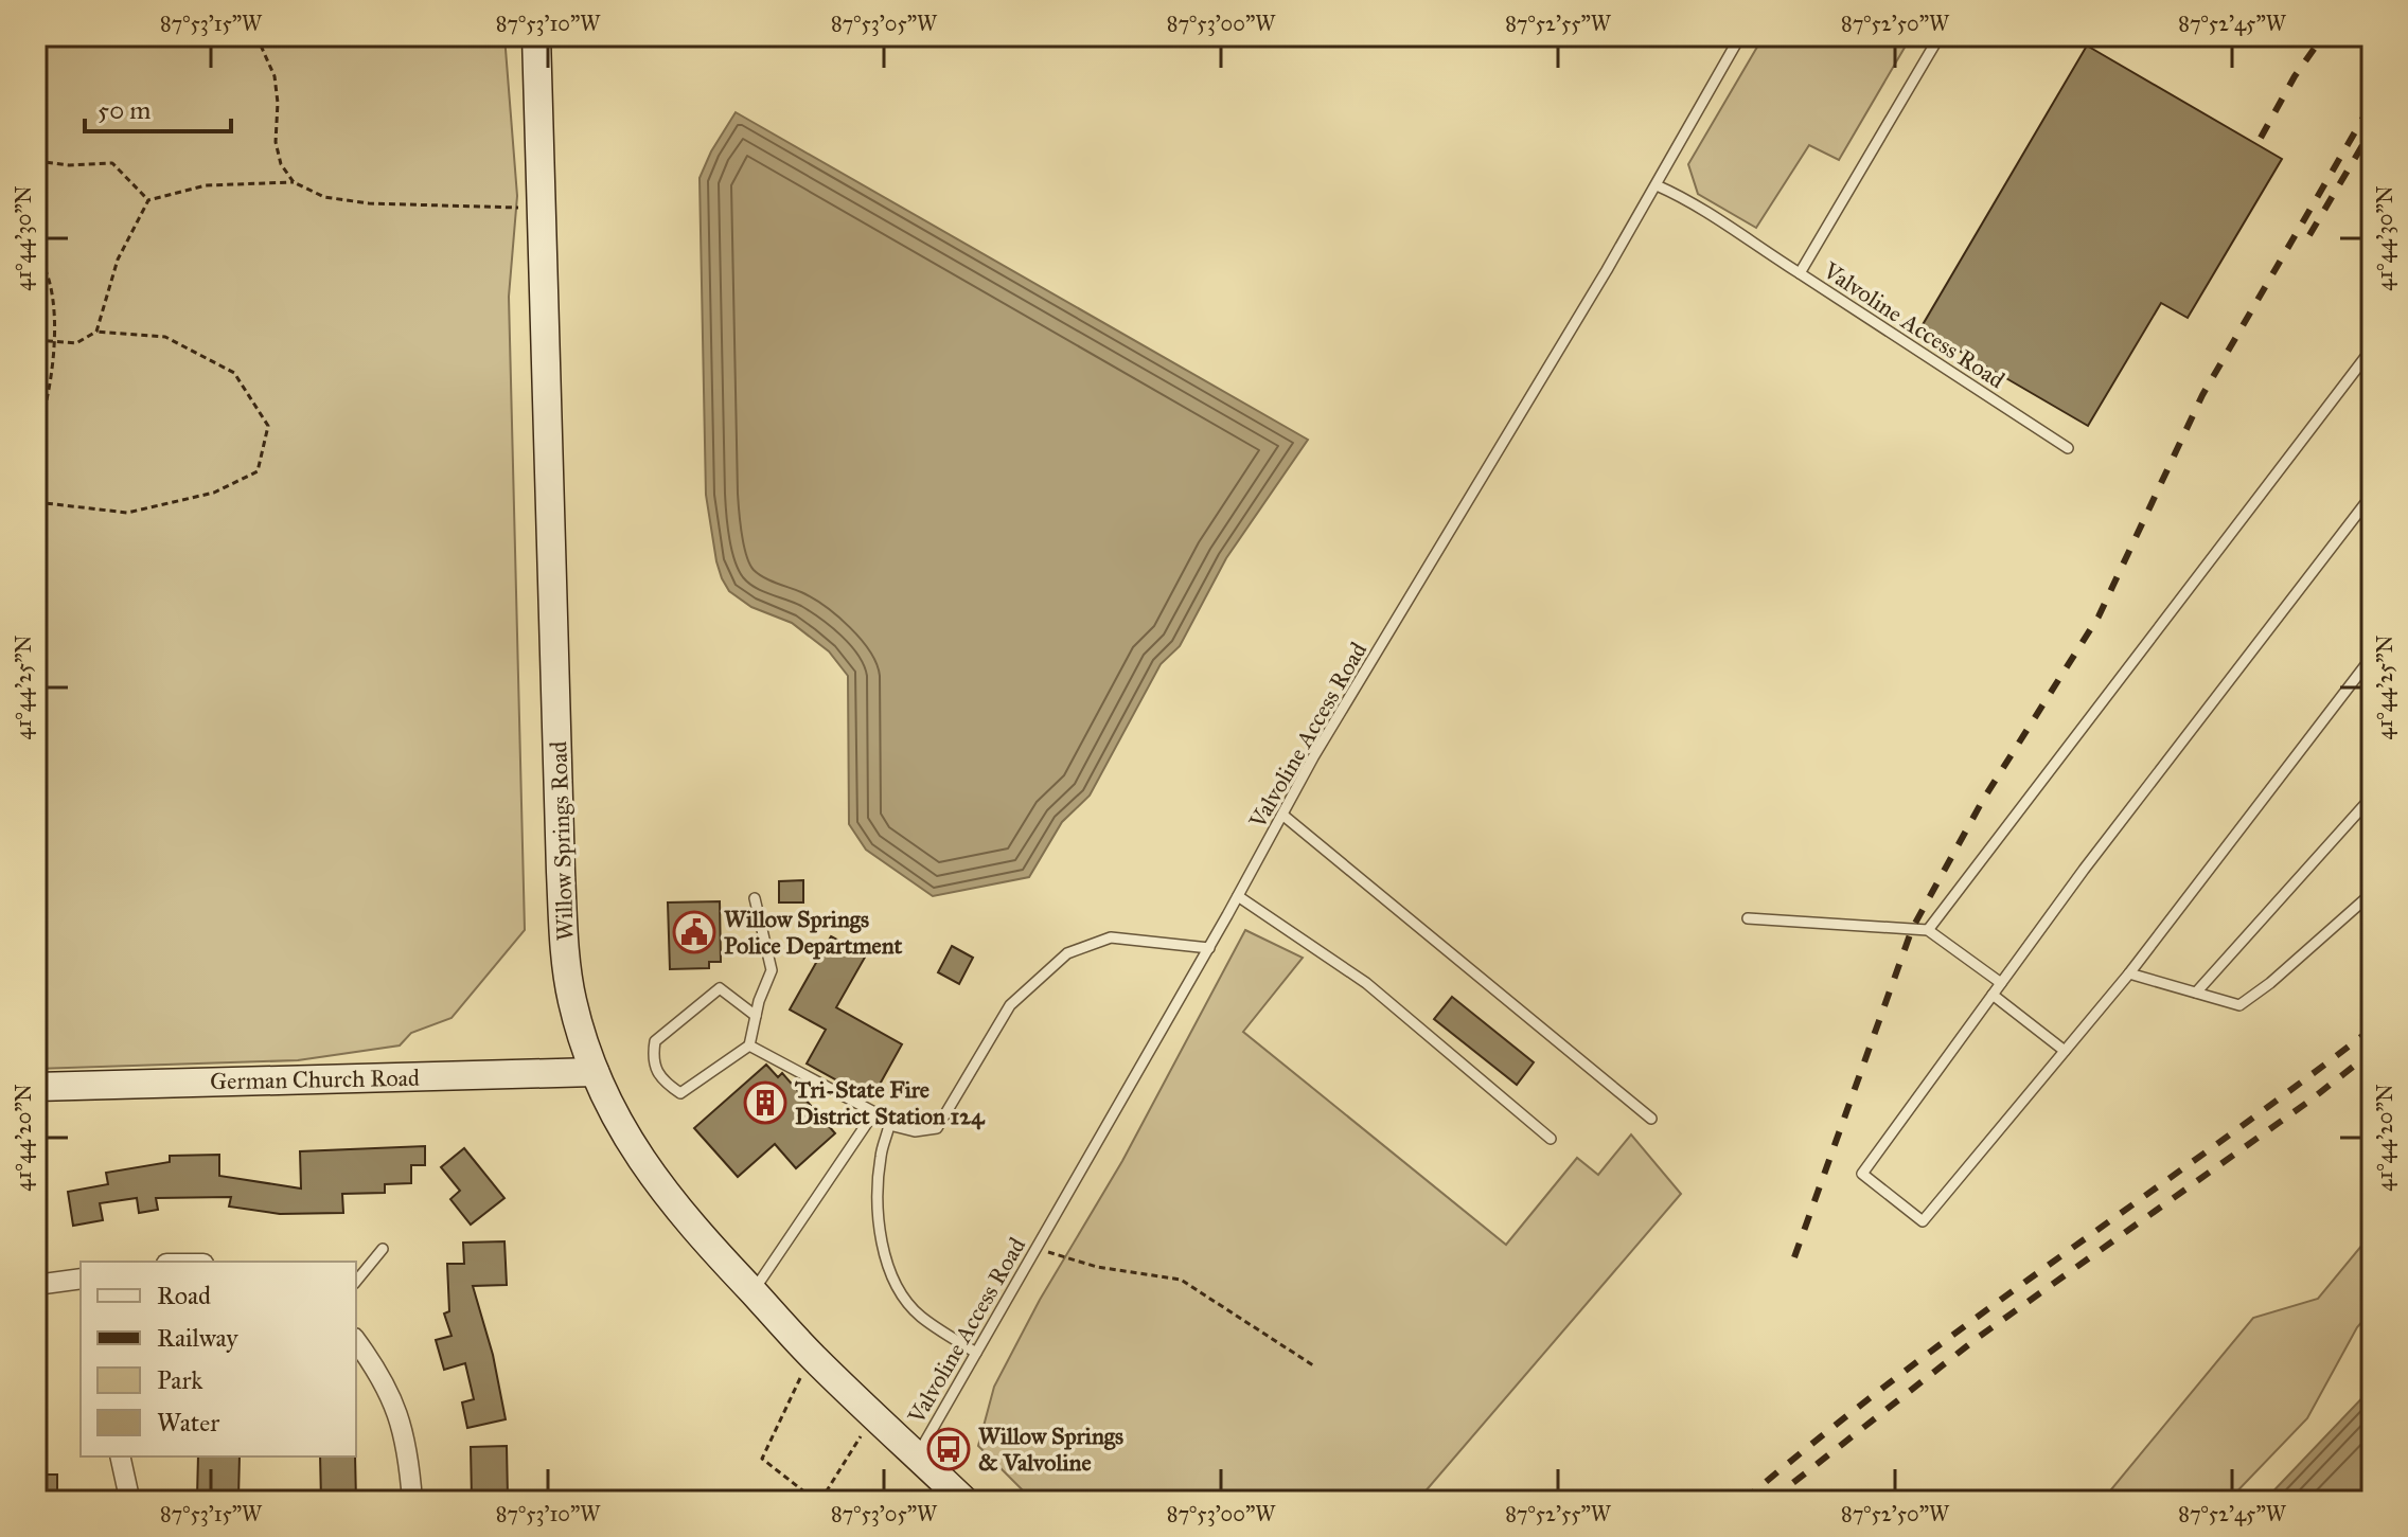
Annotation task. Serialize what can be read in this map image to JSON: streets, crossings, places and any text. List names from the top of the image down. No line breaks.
{"streets":{"main road":["Willow Springs Road","German Church Road"],"lane":["Valvoline Access Road"]},"crossings":[["Valvoline Access Road","Willow Springs Road"],["Willow Springs Road","German Church Road"]],"places":{"public building":["Willow Springs Police Department"],"building":["Tri-State Fire District Station 124"],"bus stop":["Willow Springs & Valvoline"]},"legend":["Road","Railway","Park","Water"],"scale_bar":"50 m","coordinates":["87°53'15\"W","87°53'10\"W","87°53'05\"W","87°53'00\"W","87°52'55\"W","87°52'50\"W","87°52'45\"W","41°44'30\"N","41°44'25\"N","41°44'20\"N"]}
